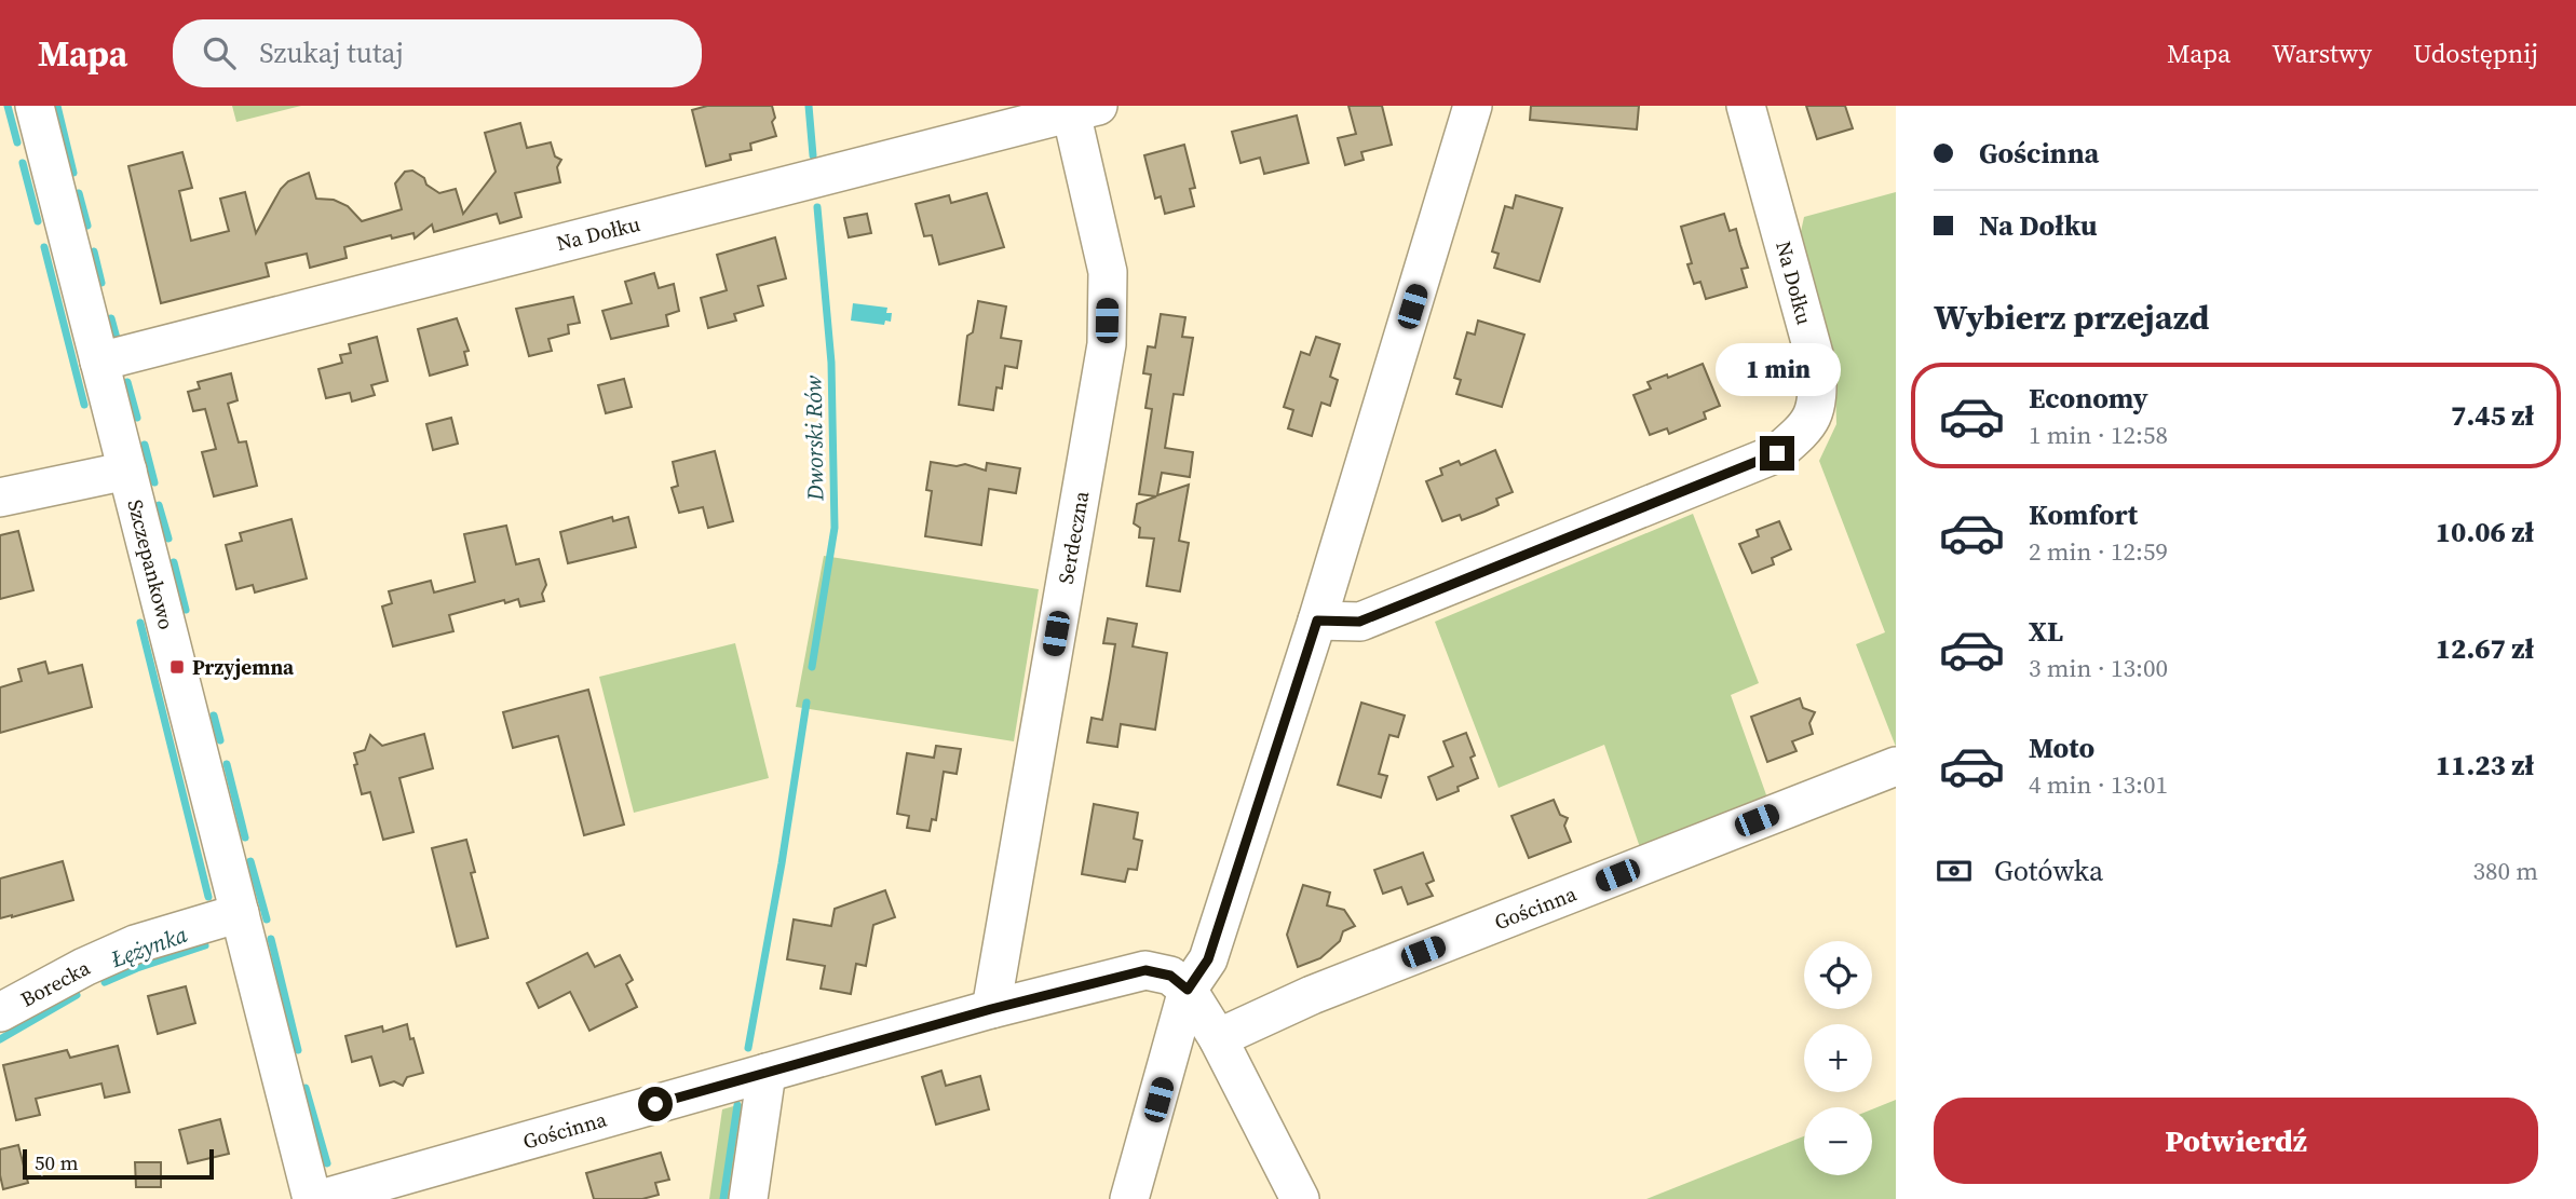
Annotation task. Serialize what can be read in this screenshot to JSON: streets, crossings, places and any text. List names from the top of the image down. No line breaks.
{"streets":{"street":["Na Dołku","Serdeczna","Szczepankowo","Gościnna","Borecka"]},"crossings":[["Na Dołku","Serdeczna"],["Na Dołku","Szczepankowo"],["Serdeczna","Gościnna"],["Szczepankowo","Borecka"]],"water":["Dworski Rów","Łężynka"],"places":{"transit":["Przyjemna"]},"scale_bar":"50 m","page":{"header":"Mapa","search":"Szukaj tutaj","nav":["Mapa","Warstwy","Udostępnij"],"banner":["Gościnna","Na Dołku"],"heading":"Wybierz przejazd","bubble":"1 min","list":[{"name":"Economy","note":"1 min · 12:58","value":"7.45 zł"},{"name":"Komfort","note":"2 min · 12:59","value":"10.06 zł"},{"name":"XL","note":"3 min · 13:00","value":"12.67 zł"},{"name":"Moto","note":"4 min · 13:01","value":"11.23 zł"}],"pay":["Gotówka","380 m"],"map_buttons":["+","−"],"buttons":"Potwierdź","scale":"50 m"}}
